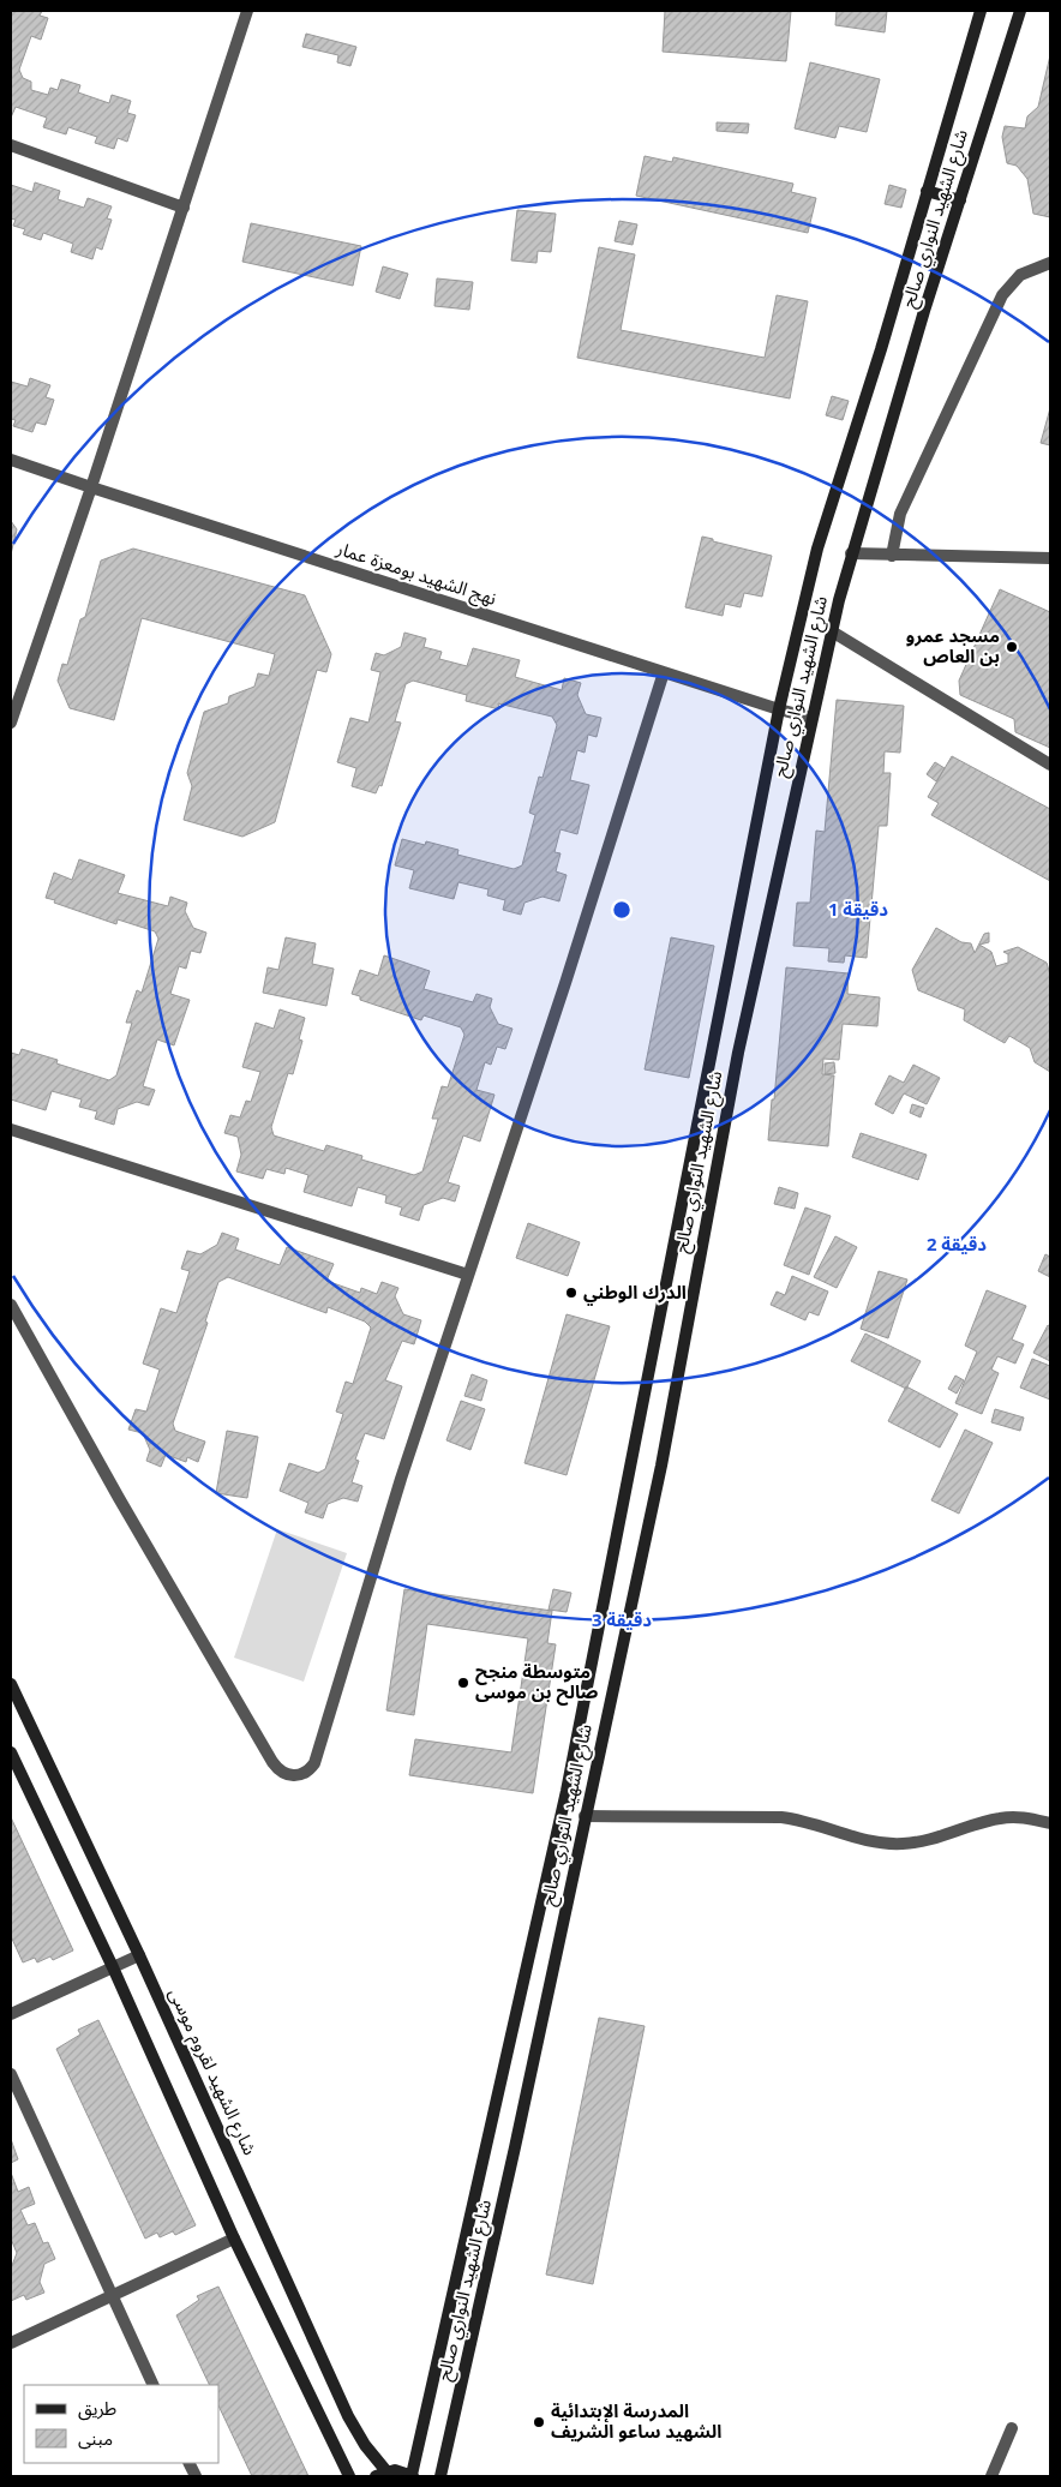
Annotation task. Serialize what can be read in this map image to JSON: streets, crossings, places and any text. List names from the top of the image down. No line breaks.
{"streets":{"street":["شارع الشهيد النواري صالح","نهج الشهيد بومعزة عمار","شارع الشهيد لقروم موسى"]},"crossings":[["شارع الشهيد النواري صالح","نهج الشهيد بومعزة عمار"]],"places":["مسجد عمرو بن العاص","الدرك الوطني","متوسطة منجح صالح بن موسى","المدرسة الإبتدائية الشهيد ساعو الشريف"],"legend":["طريق","مبنى"],"rings":["1 دقيقة","2 دقيقة","3 دقيقة"]}
